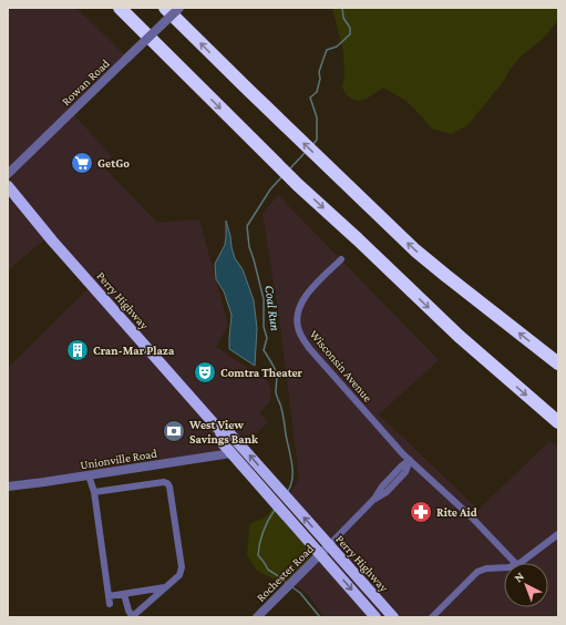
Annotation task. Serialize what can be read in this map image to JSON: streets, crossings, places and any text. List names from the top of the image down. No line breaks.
{"streets":{"main road":["Perry Highway"],"street":["Rowan Road","Wisconsin Avenue","Unionville Road","Rochester Road"]},"crossings":[["Perry Highway","Unionville Road"],["Perry Highway","Rochester Road"]],"water":["Coal Run"],"places":{"supermarket":["GetGo"],"building":["Cran-Mar Plaza"],"theatre":["Comtra Theater"],"bank":["West View Savings Bank"],"pharmacy":["Rite Aid"]},"north":"top left"}
